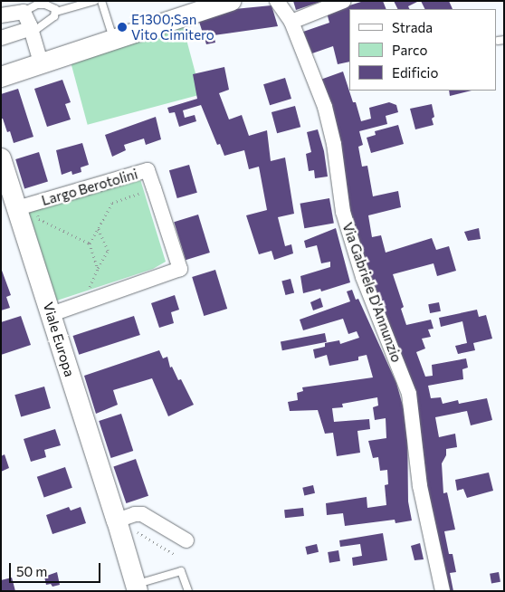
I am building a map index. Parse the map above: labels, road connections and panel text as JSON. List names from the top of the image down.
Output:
{
  "streets": {
    "main road": ["Viale Europa"],
    "street": ["Largo Berotolini", "Via Gabriele D'Annunzio"]
  },
  "crossings": [
    ["Largo Berotolini", "Viale Europa"]
  ],
  "places": ["E1300;San Vito Cimitero"],
  "legend": ["Strada", "Parco", "Edificio"],
  "scale_bar": "50 m"
}
